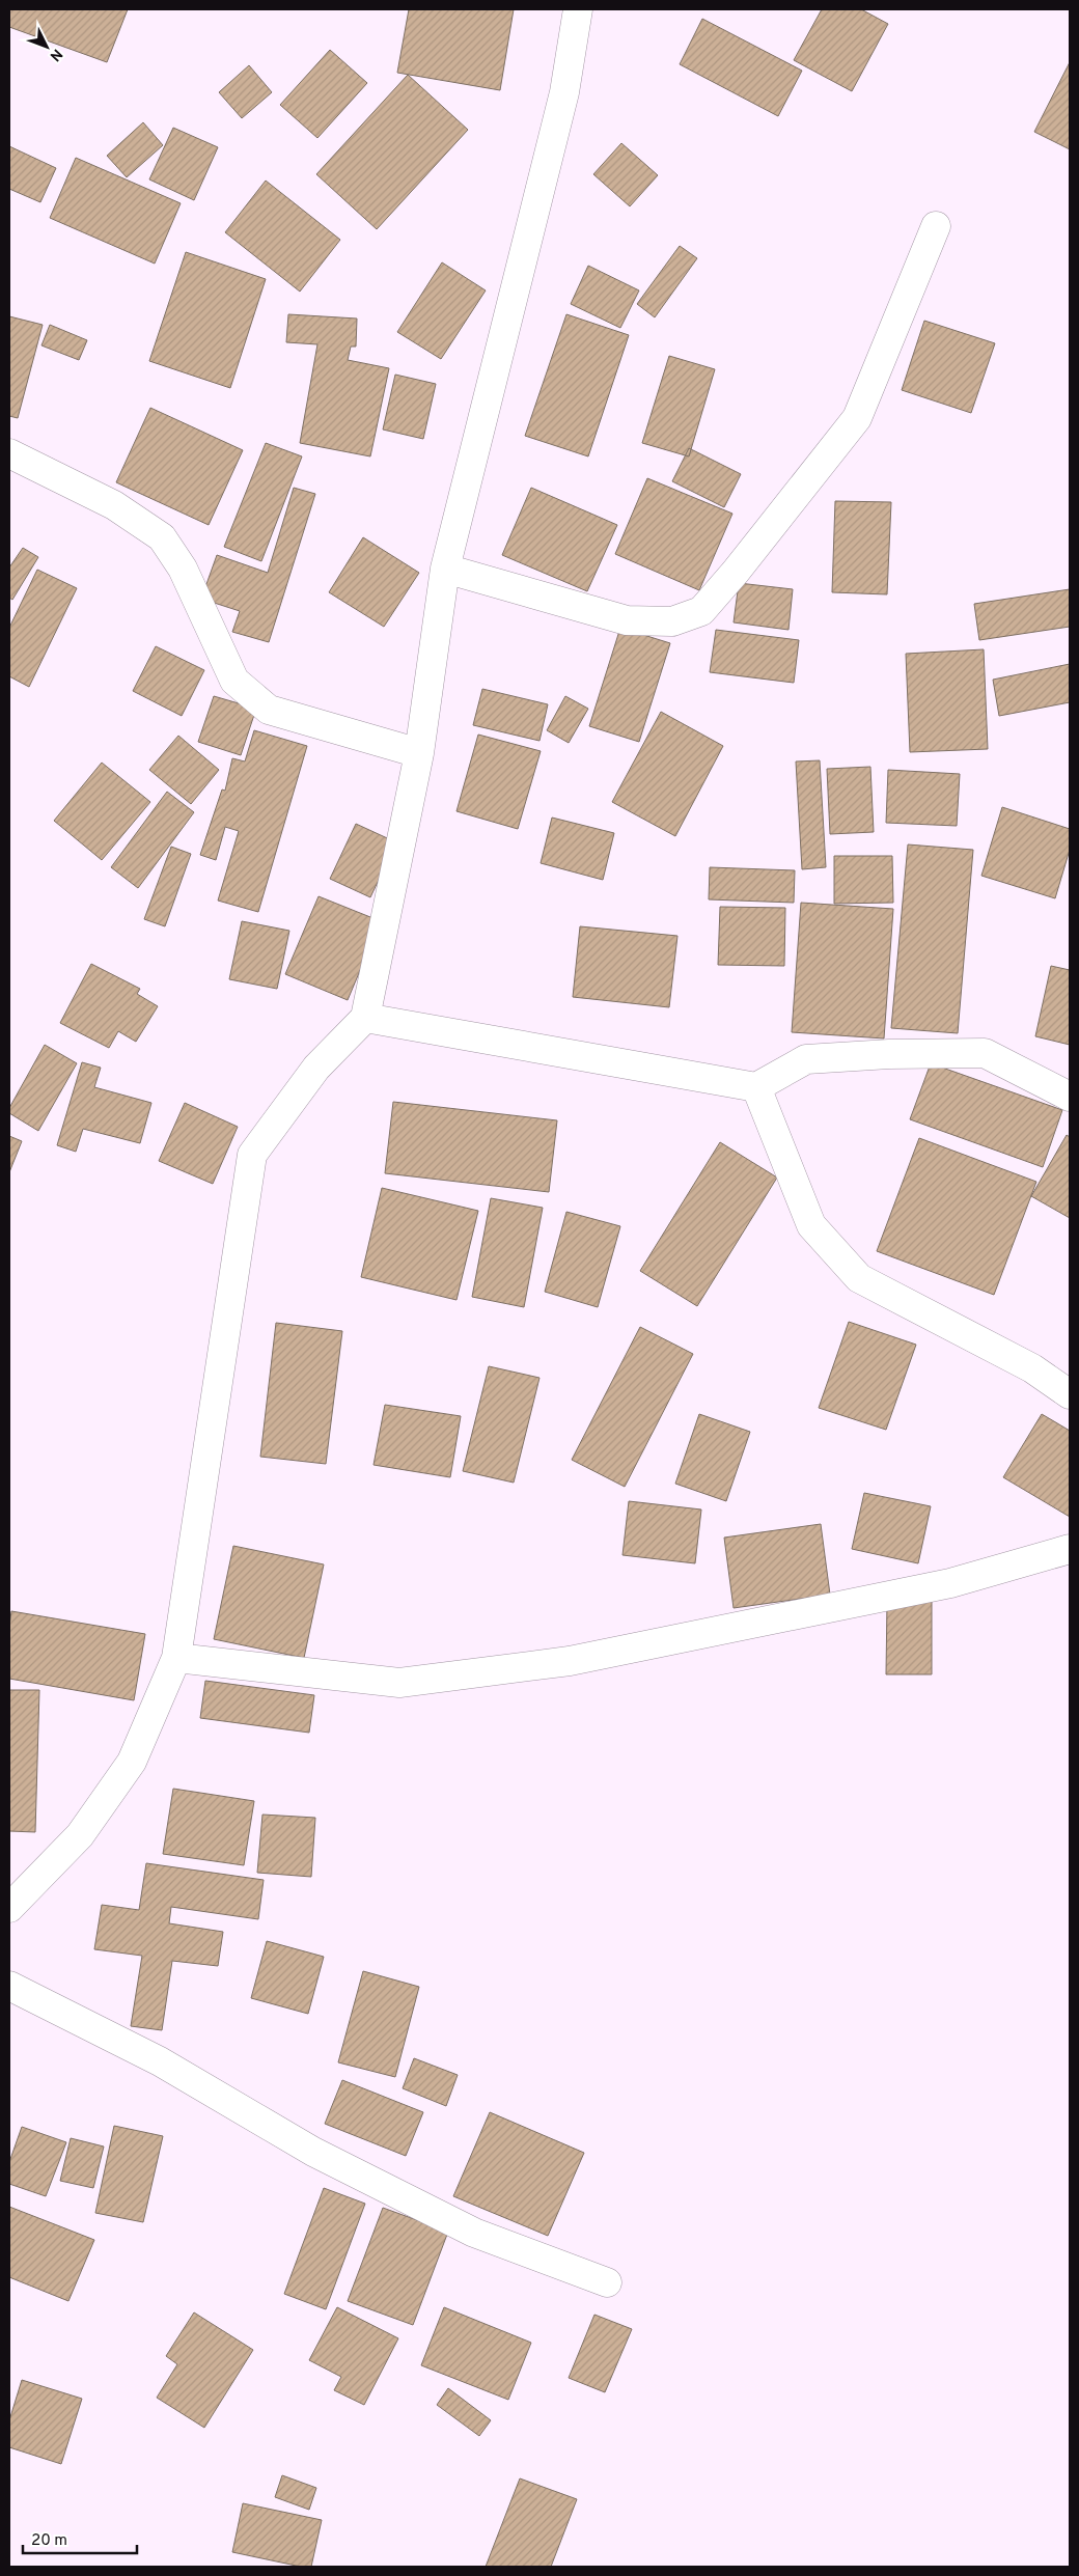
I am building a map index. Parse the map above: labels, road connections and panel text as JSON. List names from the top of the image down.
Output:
{
  "scale_bar": "20 m",
  "north": "bottom right"
}
